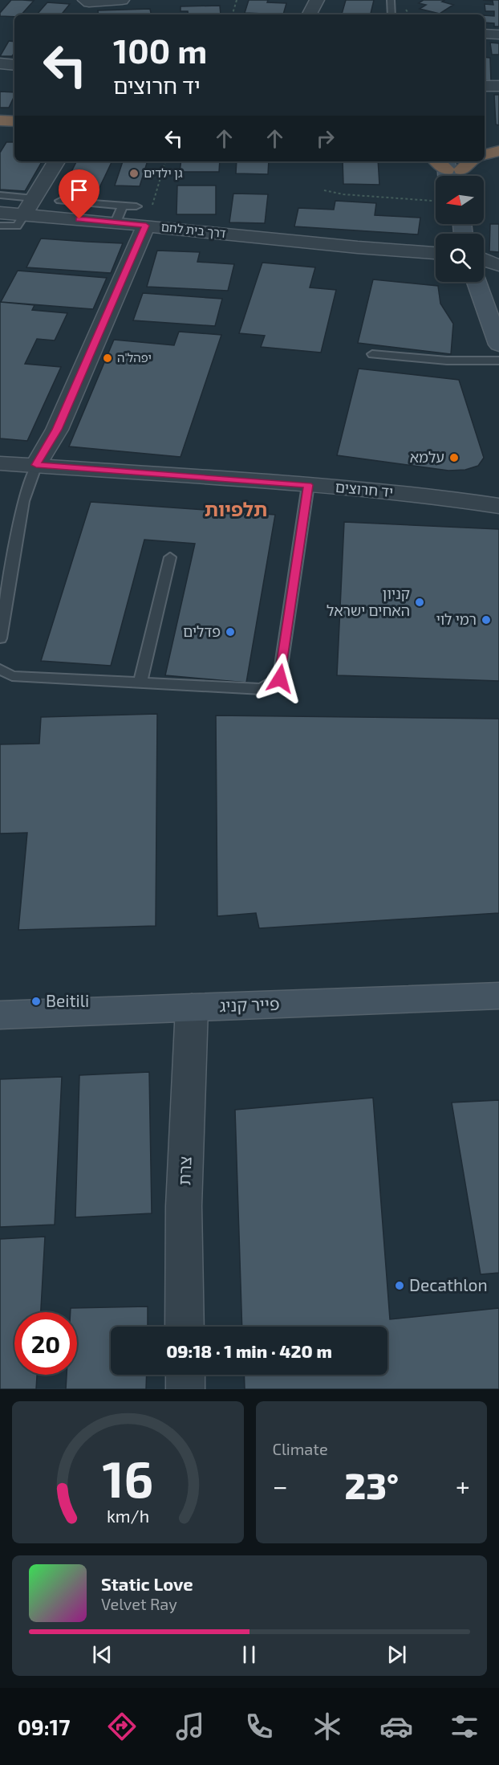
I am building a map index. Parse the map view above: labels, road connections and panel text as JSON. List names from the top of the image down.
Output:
{
  "streets": {
    "street": [
      "דרך בית לחם",
      "יד חרוצים",
      "פייר קניג",
      "צרת"
    ]
  },
  "crossings": [
    ["פייר קניג", "צרת"]
  ],
  "districts": ["תלפיות"],
  "places": [
    "גן ילדים",
    "יפהל'ה",
    "עלמא",
    "קניון האחים ישראל",
    "רמי לוי",
    "פדלים",
    "Beitili",
    "Decathlon"
  ],
  "north": "left",
  "page": {
    "turn": ["100 m", "יד חרוצים"],
    "limit": "20",
    "trip": "09:18 · 1 min · 420 m",
    "tile": "Climate",
    "heat": ["−", "23°", "+"],
    "song": ["Static Love", "Velvet Ray"],
    "tabs": "09:17",
    "gauge": ["16", "km/h"]
  }
}
